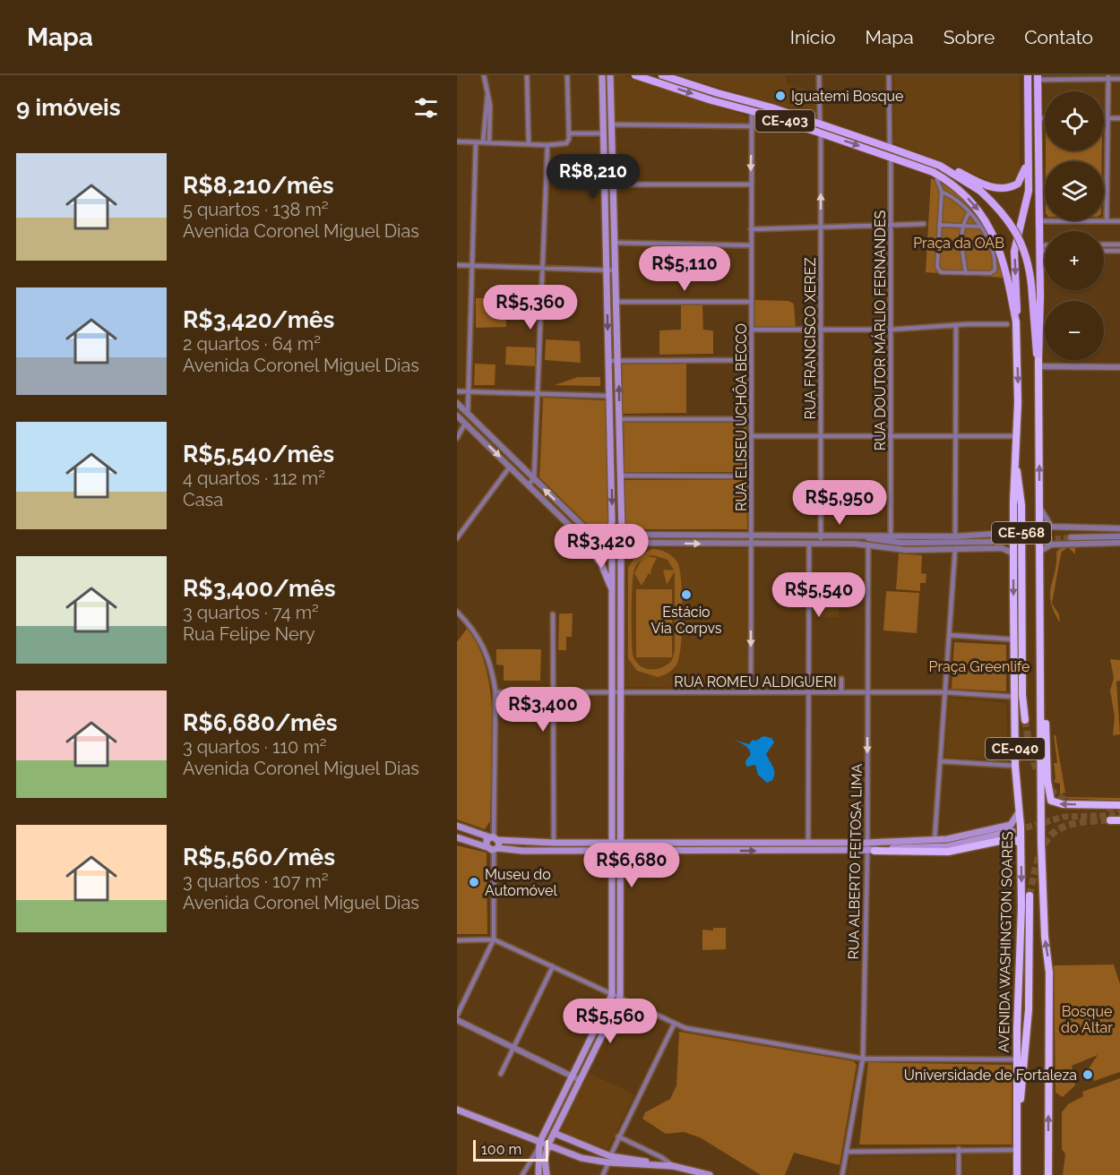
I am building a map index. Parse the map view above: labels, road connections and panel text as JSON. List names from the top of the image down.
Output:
{
  "streets": {
    "highway": ["CE-568", "CE-040", "AVENIDA WASHINGTON SOARES"],
    "main road": ["CE-403"],
    "street": [
      "RUA DOUTOR MÁRLIO FERNANDES",
      "RUA FRANCISCO XEREZ",
      "RUA ELISEU UCHÔA BECCO",
      "RUA ROMEU ALDIGUERI",
      "RUA ALBERTO FEITOSA LIMA"
    ]
  },
  "crossings": [
    ["CE-403", "CE-040"],
    ["RUA DOUTOR MÁRLIO FERNANDES", "AVENIDA WASHINGTON SOARES"],
    ["RUA FRANCISCO XEREZ", "AVENIDA WASHINGTON SOARES"],
    ["RUA ELISEU UCHÔA BECCO", "RUA ROMEU ALDIGUERI"],
    ["RUA ELISEU UCHÔA BECCO", "AVENIDA WASHINGTON SOARES"],
    ["CE-568", "AVENIDA WASHINGTON SOARES"],
    ["RUA ROMEU ALDIGUERI", "RUA ALBERTO FEITOSA LIMA"],
    ["RUA ROMEU ALDIGUERI", "AVENIDA WASHINGTON SOARES"],
    ["CE-040", "AVENIDA WASHINGTON SOARES"]
  ],
  "one_way": ["RUA ELISEU UCHÔA BECCO"],
  "parks": ["Praça da OAB", "Praça Greenlife", "Bosque do Altar"],
  "places": [
    "Iguatemi Bosque",
    "Estácio Via Corpvs",
    "Museu do Automóvel",
    "Universidade de Fortaleza"
  ],
  "scale_bar": "100 m",
  "page": {
    "header": "Mapa",
    "nav": [
      "Início",
      "Mapa",
      "Sobre",
      "Contato"
    ],
    "heading": "9 imóveis",
    "map_buttons": ["+", "−"],
    "list": [
      {
        "name": "R$8,210/mês",
        "note": "5 quartos · 138 m² · Avenida Coronel Miguel Dias"
      },
      {
        "name": "R$3,420/mês",
        "note": "2 quartos · 64 m² · Avenida Coronel Miguel Dias"
      },
      {
        "name": "R$5,540/mês",
        "note": "4 quartos · 112 m² · Casa"
      },
      {
        "name": "R$3,400/mês",
        "note": "3 quartos · 74 m² · Rua Felipe Nery"
      },
      {
        "name": "R$6,680/mês",
        "note": "3 quartos · 110 m² · Avenida Coronel Miguel Dias"
      },
      {
        "name": "R$5,560/mês",
        "note": "3 quartos · 107 m² · Avenida Coronel Miguel Dias"
      }
    ],
    "price": [
      "R$8,210",
      "R$5,110",
      "R$5,360",
      "R$5,950",
      "R$3,420",
      "R$5,540",
      "R$3,400",
      "R$6,680",
      "R$5,560"
    ],
    "scale": "100 m"
  }
}
